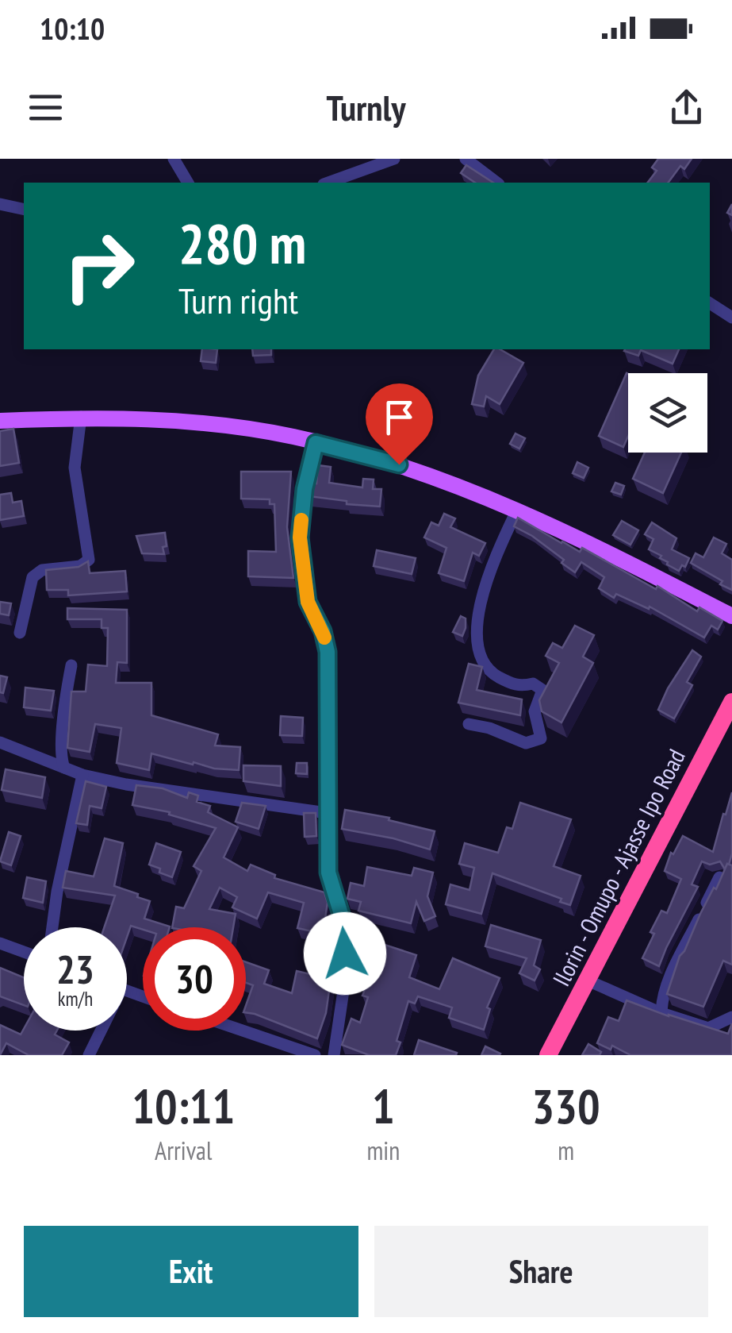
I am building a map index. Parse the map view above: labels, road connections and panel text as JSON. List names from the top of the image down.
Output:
{
  "streets": {
    "highway": ["Ilorin - Omupo - Ajasse Ipo Road"]
  },
  "page": {
    "status": "10:10",
    "header": "Turnly",
    "turn": ["280 m", "Turn right"],
    "speed": "23 km/h",
    "limit": "30",
    "eta": [
      "10:11",
      "Arrival",
      "1",
      "min",
      "330",
      "m"
    ],
    "buttons": ["Exit", "Share"]
  }
}
